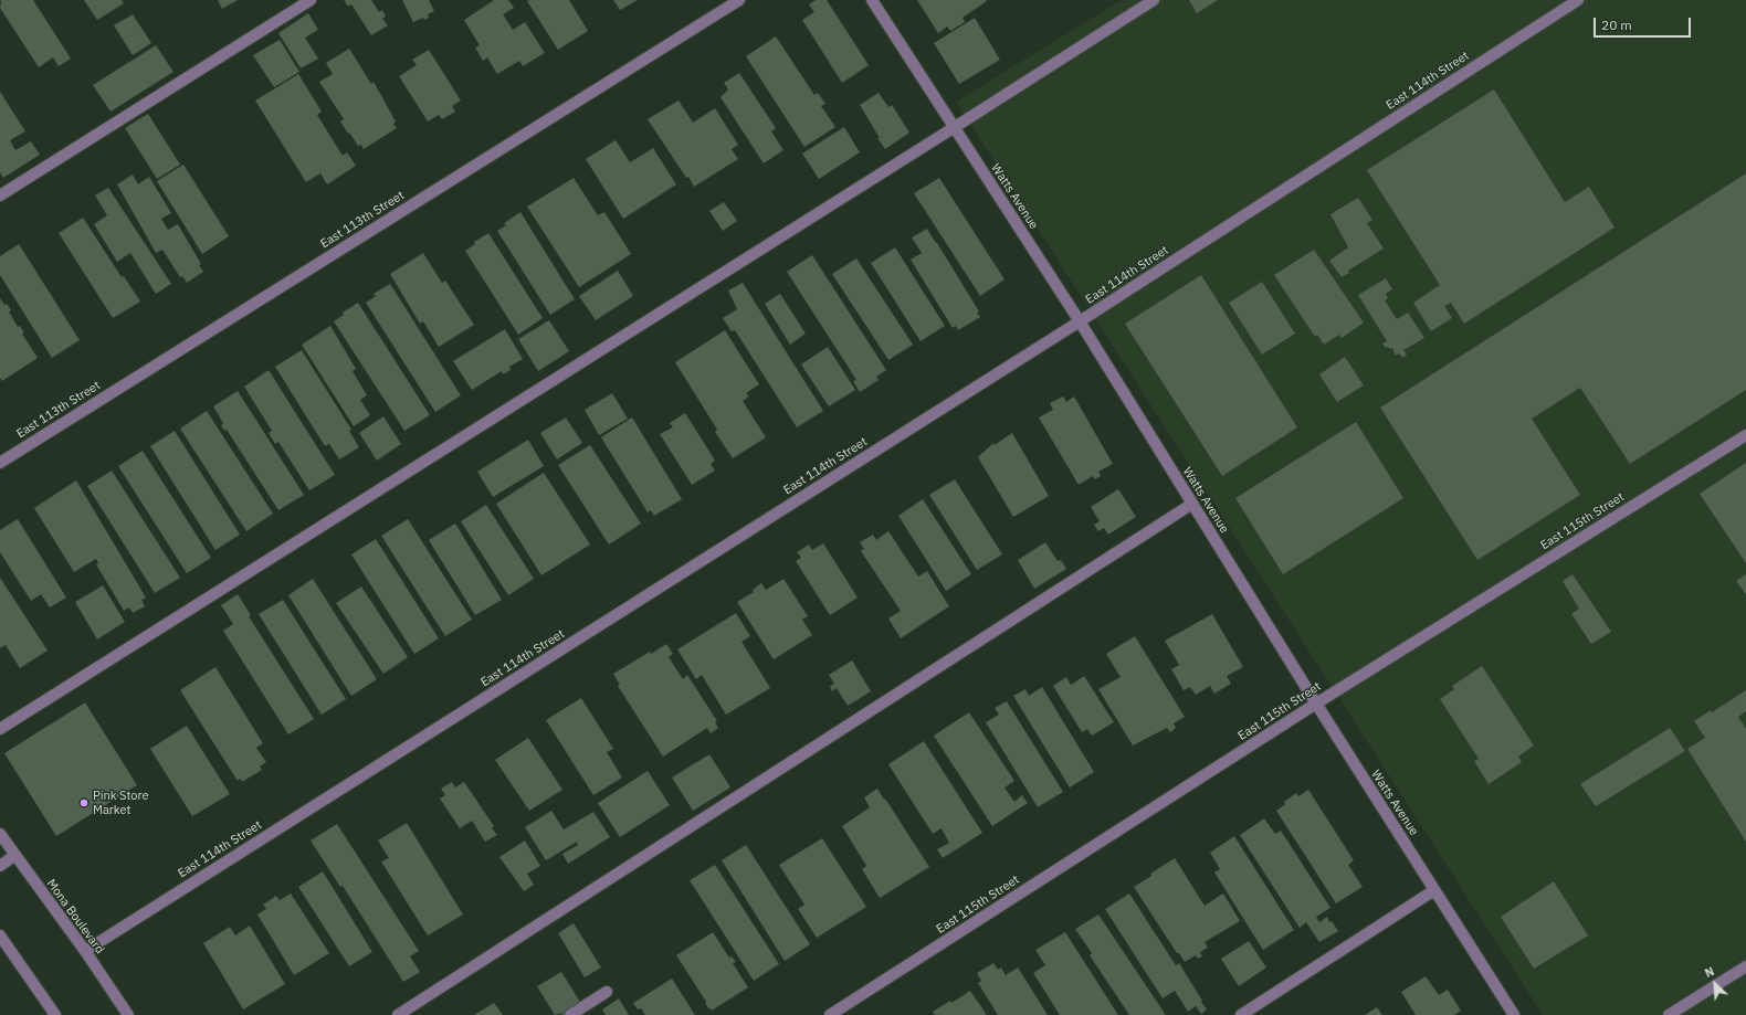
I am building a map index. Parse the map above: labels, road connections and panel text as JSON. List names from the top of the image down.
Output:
{
  "streets": {
    "street": [
      "East 114th Street",
      "Watts Avenue",
      "East 113th Street",
      "East 115th Street",
      "Mona Boulevard"
    ]
  },
  "crossings": [
    ["East 114th Street", "Watts Avenue"],
    ["East 114th Street", "Mona Boulevard"],
    ["Watts Avenue", "East 115th Street"]
  ],
  "places": ["Pink Store Market"],
  "scale_bar": "20 m",
  "north": "top left"
}
